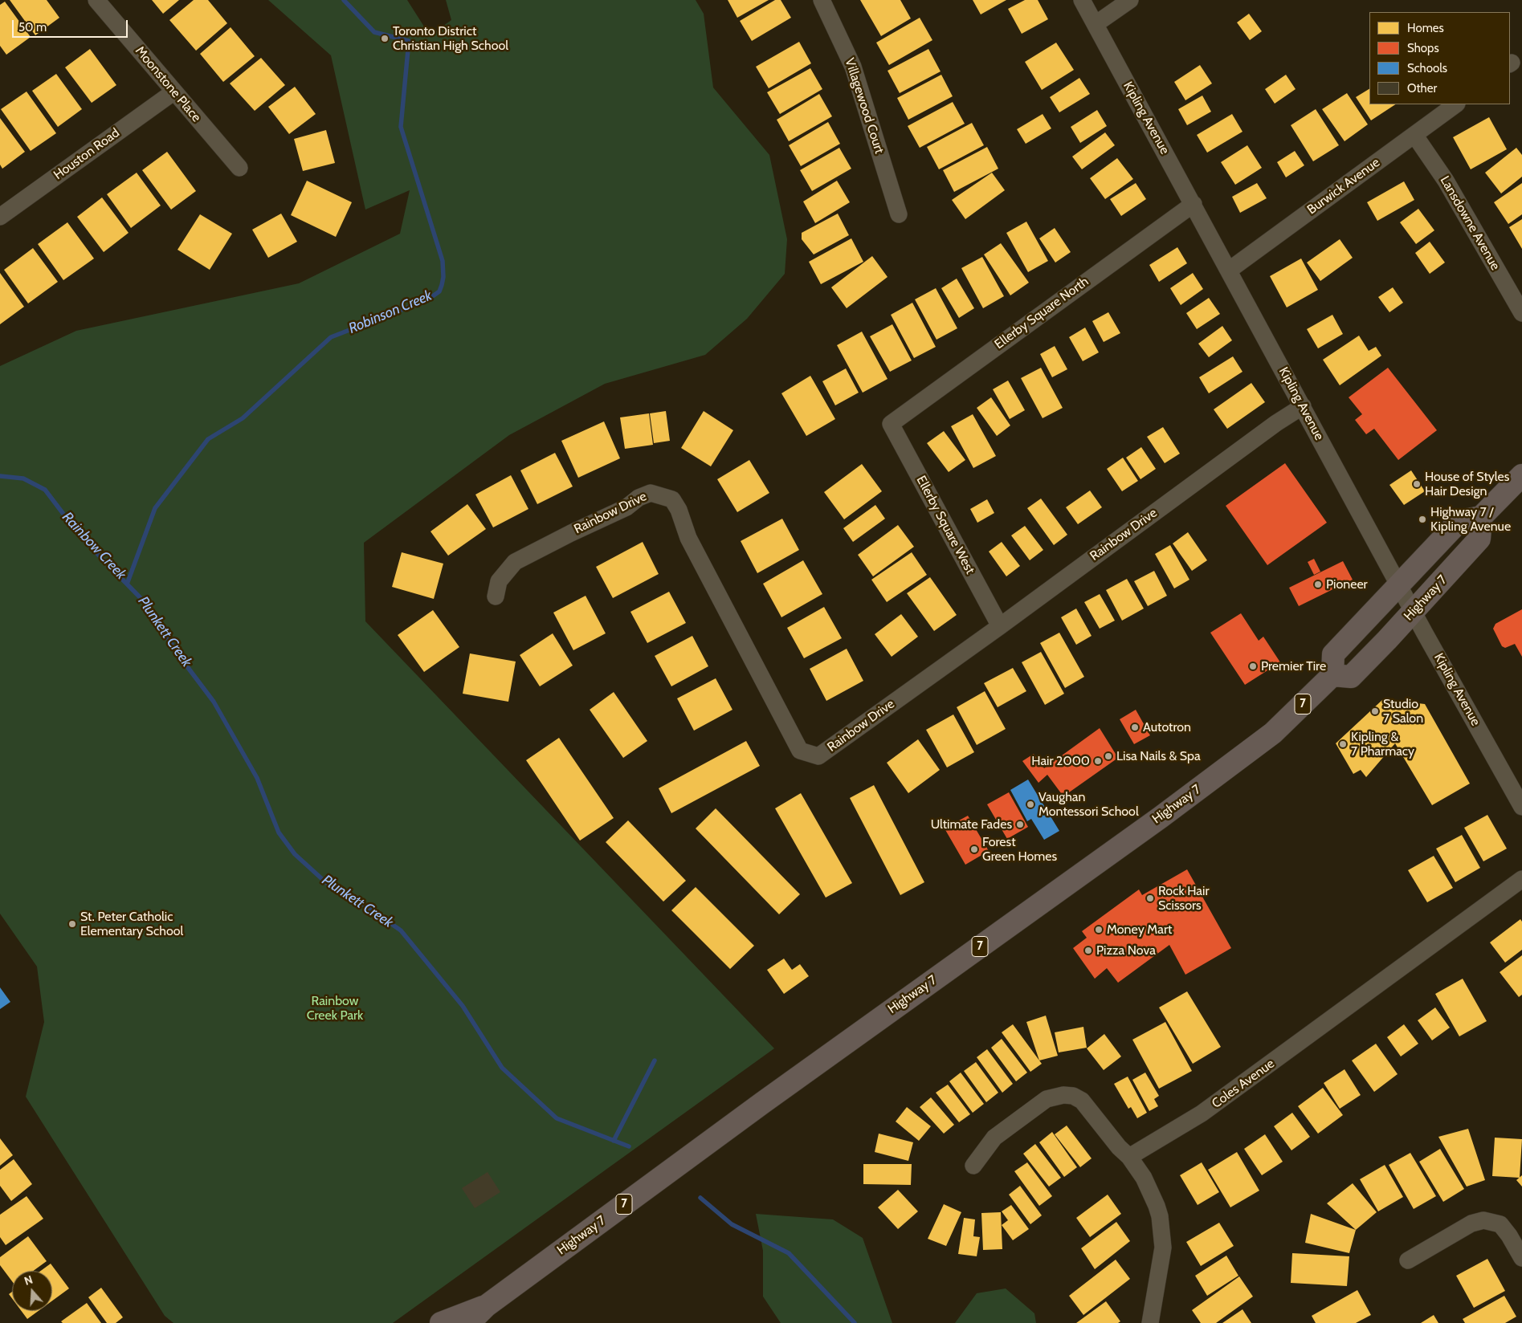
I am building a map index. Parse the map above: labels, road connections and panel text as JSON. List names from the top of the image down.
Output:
{
  "streets": {
    "main road": ["Highway 7", "7"],
    "street": [
      "Moonstone Place",
      "Villagewood Court",
      "Kipling Avenue",
      "Houston Road",
      "Burwick Avenue",
      "Lansdowne Avenue",
      "Ellerby Square North",
      "Rainbow Drive",
      "Ellerby Square West",
      "Coles Avenue"
    ]
  },
  "crossings": [
    ["Moonstone Place", "Houston Road"],
    ["Kipling Avenue", "Burwick Avenue"],
    ["Kipling Avenue", "Ellerby Square North"],
    ["Kipling Avenue", "Rainbow Drive"],
    ["Kipling Avenue", "Highway 7"],
    ["Burwick Avenue", "Lansdowne Avenue"],
    ["Ellerby Square North", "Ellerby Square West"],
    ["Rainbow Drive", "Ellerby Square West"]
  ],
  "water": ["Robinson Creek", "Rainbow Creek", "Plunkett Creek"],
  "parks": ["Rainbow Creek Park"],
  "places": [
    "Toronto District Christian High School",
    "House of Styles Hair Design",
    "Highway 7 / Kipling Avenue",
    "Pioneer",
    "Premier Tire",
    "Studio 7 Salon",
    "Autotron",
    "Kipling & 7 Pharmacy",
    "Lisa Nails & Spa",
    "Hair 2000",
    "Vaughan Montessori School",
    "Ultimate Fades",
    "Forest Green Homes",
    "Rock Hair Scissors",
    "St. Peter Catholic Elementary School",
    "Money Mart",
    "Pizza Nova"
  ],
  "legend": [
    "Homes",
    "Shops",
    "Schools",
    "Other"
  ],
  "scale_bar": "50 m",
  "north": "top"
}
